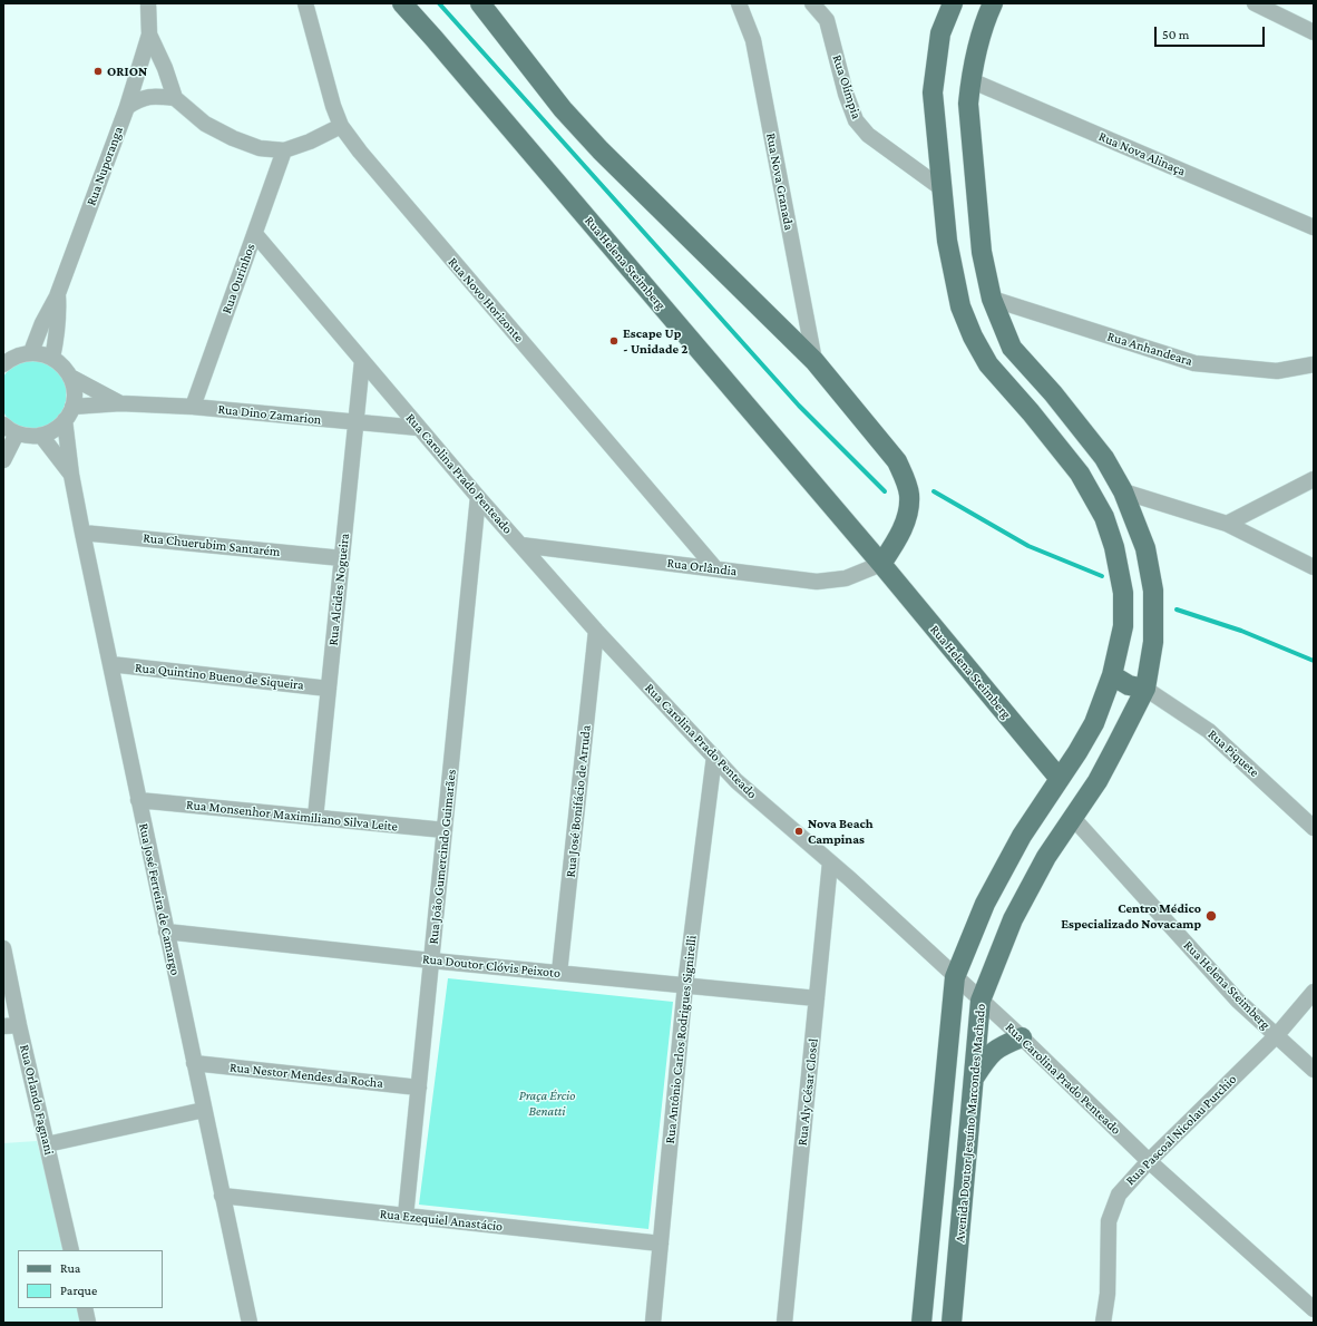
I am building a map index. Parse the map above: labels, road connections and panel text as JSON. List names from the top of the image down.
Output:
{
  "streets": {
    "main road": ["Rua Helena Steimberg", "Avenida Doutor Jesuíno Marcondes Machado"],
    "street": [
      "Rua Olímpia",
      "Rua Nova Alinaça",
      "Rua Nuporanga",
      "Rua Nova Granada",
      "Rua Ourinhos",
      "Rua Novo Horizonte",
      "Rua Anhandeara",
      "Rua Dino Zamarion",
      "Rua Carolina Prado Penteado",
      "Rua Chuerubim Santarém",
      "Rua Orlândia",
      "Rua Alcides Nogueira",
      "Rua Quintino Bueno de Siqueira",
      "Rua Piquete",
      "Rua José Bonifácio de Arruda",
      "Rua Monsenhor Maximiliano Silva Leite",
      "Rua João Gumercindo Guimarães",
      "Rua José Ferreira de Camargo",
      "Rua Doutor Clóvis Peixoto",
      "Rua Antônio Carlos Rodrigues Signirelli",
      "Rua Nestor Mendes da Rocha",
      "Rua Aly César Closel",
      "Rua Orlando Fagnani",
      "Rua Pascoal Nicolau Purchio",
      "Rua Ezequiel Anastácio"
    ]
  },
  "crossings": [
    ["Rua Olímpia", "Avenida Doutor Jesuíno Marcondes Machado"],
    ["Rua Nova Alinaça", "Avenida Doutor Jesuíno Marcondes Machado"],
    ["Rua Helena Steimberg", "Rua Orlândia"],
    ["Rua Helena Steimberg", "Avenida Doutor Jesuíno Marcondes Machado"],
    ["Rua Helena Steimberg", "Rua Pascoal Nicolau Purchio"],
    ["Rua Ourinhos", "Rua Dino Zamarion"],
    ["Rua Ourinhos", "Rua Carolina Prado Penteado"],
    ["Rua Novo Horizonte", "Rua Orlândia"],
    ["Rua Anhandeara", "Avenida Doutor Jesuíno Marcondes Machado"],
    ["Rua Dino Zamarion", "Rua Carolina Prado Penteado"],
    ["Rua Dino Zamarion", "Rua Alcides Nogueira"],
    ["Rua Carolina Prado Penteado", "Rua Orlândia"],
    ["Rua Carolina Prado Penteado", "Rua Alcides Nogueira"],
    ["Rua Carolina Prado Penteado", "Rua José Bonifácio de Arruda"],
    ["Rua Carolina Prado Penteado", "Rua João Gumercindo Guimarães"],
    ["Rua Carolina Prado Penteado", "Rua Antônio Carlos Rodrigues Signirelli"],
    ["Rua Carolina Prado Penteado", "Rua Aly César Closel"],
    ["Rua Carolina Prado Penteado", "Avenida Doutor Jesuíno Marcondes Machado"],
    ["Rua Carolina Prado Penteado", "Rua Pascoal Nicolau Purchio"],
    ["Rua Chuerubim Santarém", "Rua Alcides Nogueira"],
    ["Rua Chuerubim Santarém", "Rua José Ferreira de Camargo"],
    ["Rua Alcides Nogueira", "Rua Quintino Bueno de Siqueira"],
    ["Rua Alcides Nogueira", "Rua Monsenhor Maximiliano Silva Leite"],
    ["Rua Quintino Bueno de Siqueira", "Rua José Ferreira de Camargo"],
    ["Rua Piquete", "Avenida Doutor Jesuíno Marcondes Machado"],
    ["Rua José Bonifácio de Arruda", "Rua Doutor Clóvis Peixoto"],
    ["Rua Monsenhor Maximiliano Silva Leite", "Rua João Gumercindo Guimarães"],
    ["Rua Monsenhor Maximiliano Silva Leite", "Rua José Ferreira de Camargo"],
    ["Rua João Gumercindo Guimarães", "Rua Doutor Clóvis Peixoto"],
    ["Rua João Gumercindo Guimarães", "Rua Nestor Mendes da Rocha"],
    ["Rua João Gumercindo Guimarães", "Rua Ezequiel Anastácio"],
    ["Rua José Ferreira de Camargo", "Rua Doutor Clóvis Peixoto"],
    ["Rua José Ferreira de Camargo", "Rua Nestor Mendes da Rocha"],
    ["Rua José Ferreira de Camargo", "Rua Ezequiel Anastácio"],
    ["Rua Doutor Clóvis Peixoto", "Rua Antônio Carlos Rodrigues Signirelli"],
    ["Rua Doutor Clóvis Peixoto", "Rua Aly César Closel"],
    ["Rua Antônio Carlos Rodrigues Signirelli", "Rua Ezequiel Anastácio"]
  ],
  "parks": ["Praça Ércio Benatti"],
  "places": [
    "ORION",
    "Escape Up - Unidade 2",
    "Nova Beach Campinas",
    "Centro Médico Especializado Novacamp"
  ],
  "legend": ["Rua", "Parque"],
  "scale_bar": "50 m"
}
